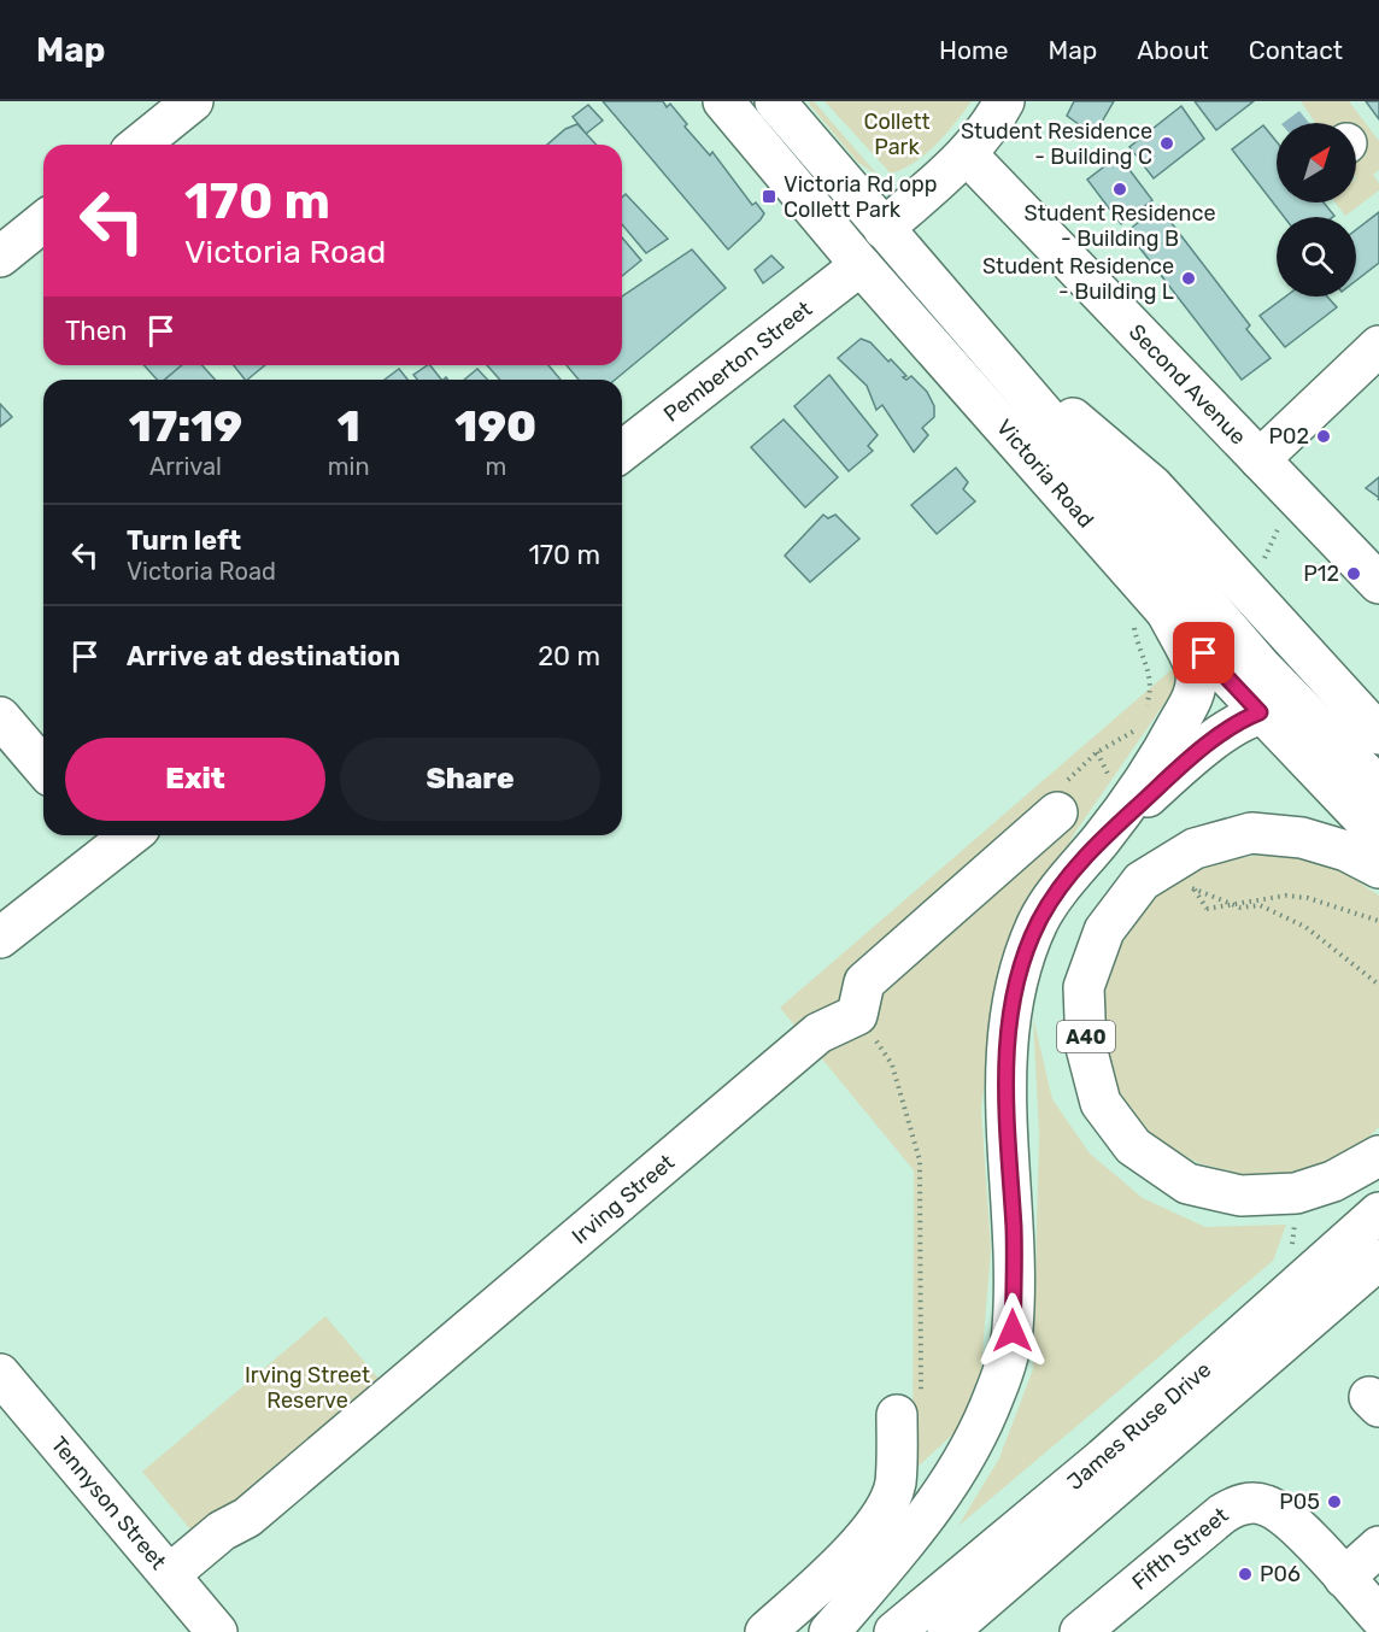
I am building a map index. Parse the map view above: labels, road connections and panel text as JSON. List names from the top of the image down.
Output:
{
  "streets": {
    "main road": [
      "Pemberton Street",
      "Second Avenue",
      "Victoria Road",
      "A40",
      "Irving Street",
      "James Ruse Drive",
      "Tennyson Street",
      "Fifth Street"
    ]
  },
  "crossings": [
    ["Pemberton Street", "Victoria Road"],
    ["Irving Street", "Tennyson Street"]
  ],
  "parks": ["Collett Park", "Irving Street Reserve"],
  "places": {
    "other": [
      "Student Residence - Building C",
      "Student Residence - Building B",
      "Student Residence - Building L",
      "P02",
      "P12",
      "P05",
      "P06"
    ],
    "transit": ["Victoria Rd opp Collett Park"]
  },
  "north": "top right",
  "page": {
    "header": "Map",
    "nav": [
      "Home",
      "Map",
      "About",
      "Contact"
    ],
    "turn": ["170 m", "Victoria Road"],
    "then": "Then",
    "eta": [
      "17:19",
      "Arrival",
      "1",
      "min",
      "190",
      "m"
    ],
    "list": [
      {
        "name": "Turn left",
        "note": "Victoria Road",
        "value": "170 m"
      },
      {
        "name": "Arrive at destination",
        "value": "20 m"
      }
    ],
    "buttons": ["Exit", "Share"]
  }
}
